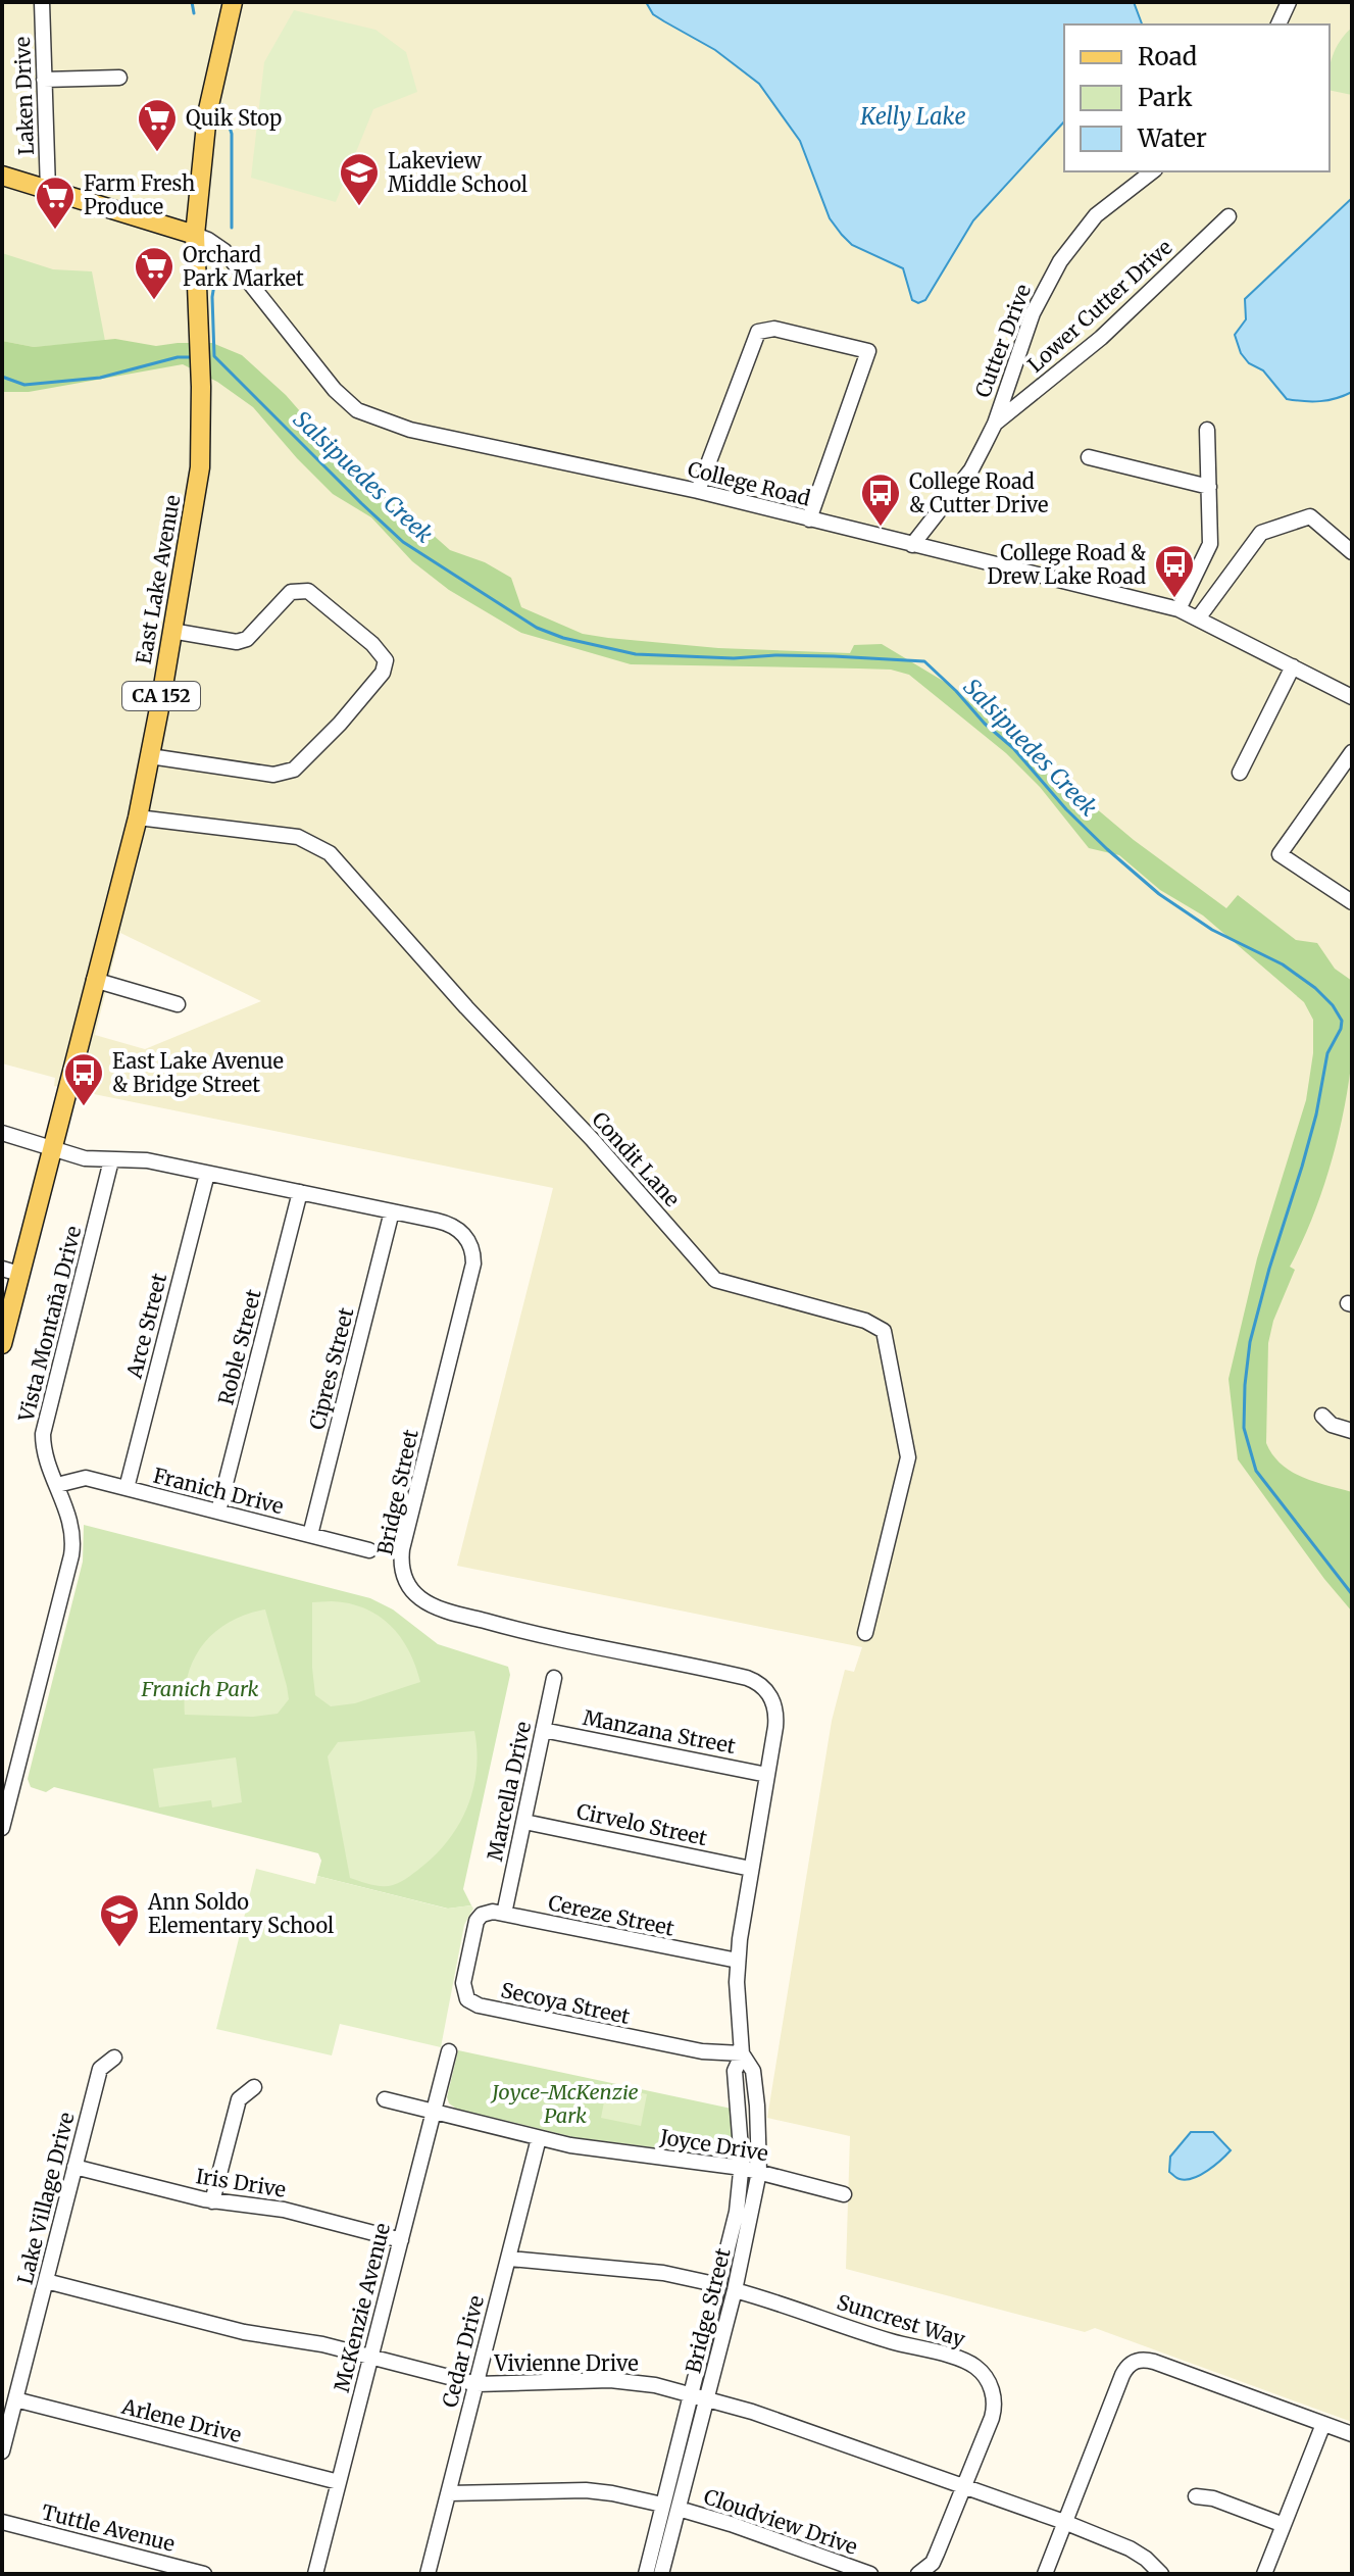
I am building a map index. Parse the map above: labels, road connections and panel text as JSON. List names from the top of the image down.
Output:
{
  "streets": {
    "main road": ["East Lake Avenue", "CA 152"],
    "street": [
      "Laken Drive",
      "Lower Cutter Drive",
      "Cutter Drive",
      "College Road",
      "Condit Lane",
      "Vista Montaña Drive",
      "Arce Street",
      "Roble Street",
      "Cipres Street",
      "Franich Drive",
      "Bridge Street",
      "Manzana Street",
      "Marcella Drive",
      "Cirvelo Street",
      "Cereze Street",
      "Secoya Street",
      "Joyce Drive",
      "Iris Drive",
      "Lake Village Drive",
      "McKenzie Avenue",
      "Suncrest Way",
      "Cedar Drive",
      "Vivienne Drive",
      "Arlene Drive",
      "Cloudview Drive",
      "Tuttle Avenue"
    ]
  },
  "crossings": [
    ["Lower Cutter Drive", "Cutter Drive"],
    ["Cutter Drive", "College Road"],
    ["College Road", "East Lake Avenue"],
    ["East Lake Avenue", "Condit Lane"],
    ["East Lake Avenue", "Bridge Street"],
    ["Vista Montaña Drive", "Franich Drive"],
    ["Vista Montaña Drive", "Bridge Street"],
    ["Arce Street", "Franich Drive"],
    ["Arce Street", "Bridge Street"],
    ["Roble Street", "Franich Drive"],
    ["Roble Street", "Bridge Street"],
    ["Cipres Street", "Franich Drive"],
    ["Cipres Street", "Bridge Street"],
    ["Bridge Street", "Manzana Street"],
    ["Bridge Street", "Cirvelo Street"],
    ["Bridge Street", "Cereze Street"],
    ["Bridge Street", "Secoya Street"],
    ["Bridge Street", "Joyce Drive"],
    ["Bridge Street", "Suncrest Way"],
    ["Bridge Street", "Vivienne Drive"],
    ["Bridge Street", "Cloudview Drive"],
    ["Manzana Street", "Marcella Drive"],
    ["Marcella Drive", "Cirvelo Street"],
    ["Marcella Drive", "Cereze Street"],
    ["Cereze Street", "Secoya Street"],
    ["Joyce Drive", "McKenzie Avenue"],
    ["Joyce Drive", "Cedar Drive"],
    ["Iris Drive", "Lake Village Drive"],
    ["Iris Drive", "McKenzie Avenue"],
    ["Lake Village Drive", "Vivienne Drive"],
    ["Lake Village Drive", "Arlene Drive"],
    ["McKenzie Avenue", "Vivienne Drive"],
    ["McKenzie Avenue", "Arlene Drive"],
    ["Suncrest Way", "Vivienne Drive"],
    ["Cedar Drive", "Vivienne Drive"]
  ],
  "water": ["Kelly Lake", "Salsipuedes Creek"],
  "parks": ["Franich Park", "Joyce-McKenzie Park"],
  "places": {
    "supermarket": ["Quik Stop", "Farm Fresh Produce", "Orchard Park Market"],
    "school or university": ["Lakeview Middle School", "Ann Soldo Elementary School"],
    "bus stop": ["College Road & Cutter Drive", "College Road & Drew Lake Road", "East Lake Avenue & Bridge Street"]
  },
  "legend": ["Road", "Park", "Water"]
}
